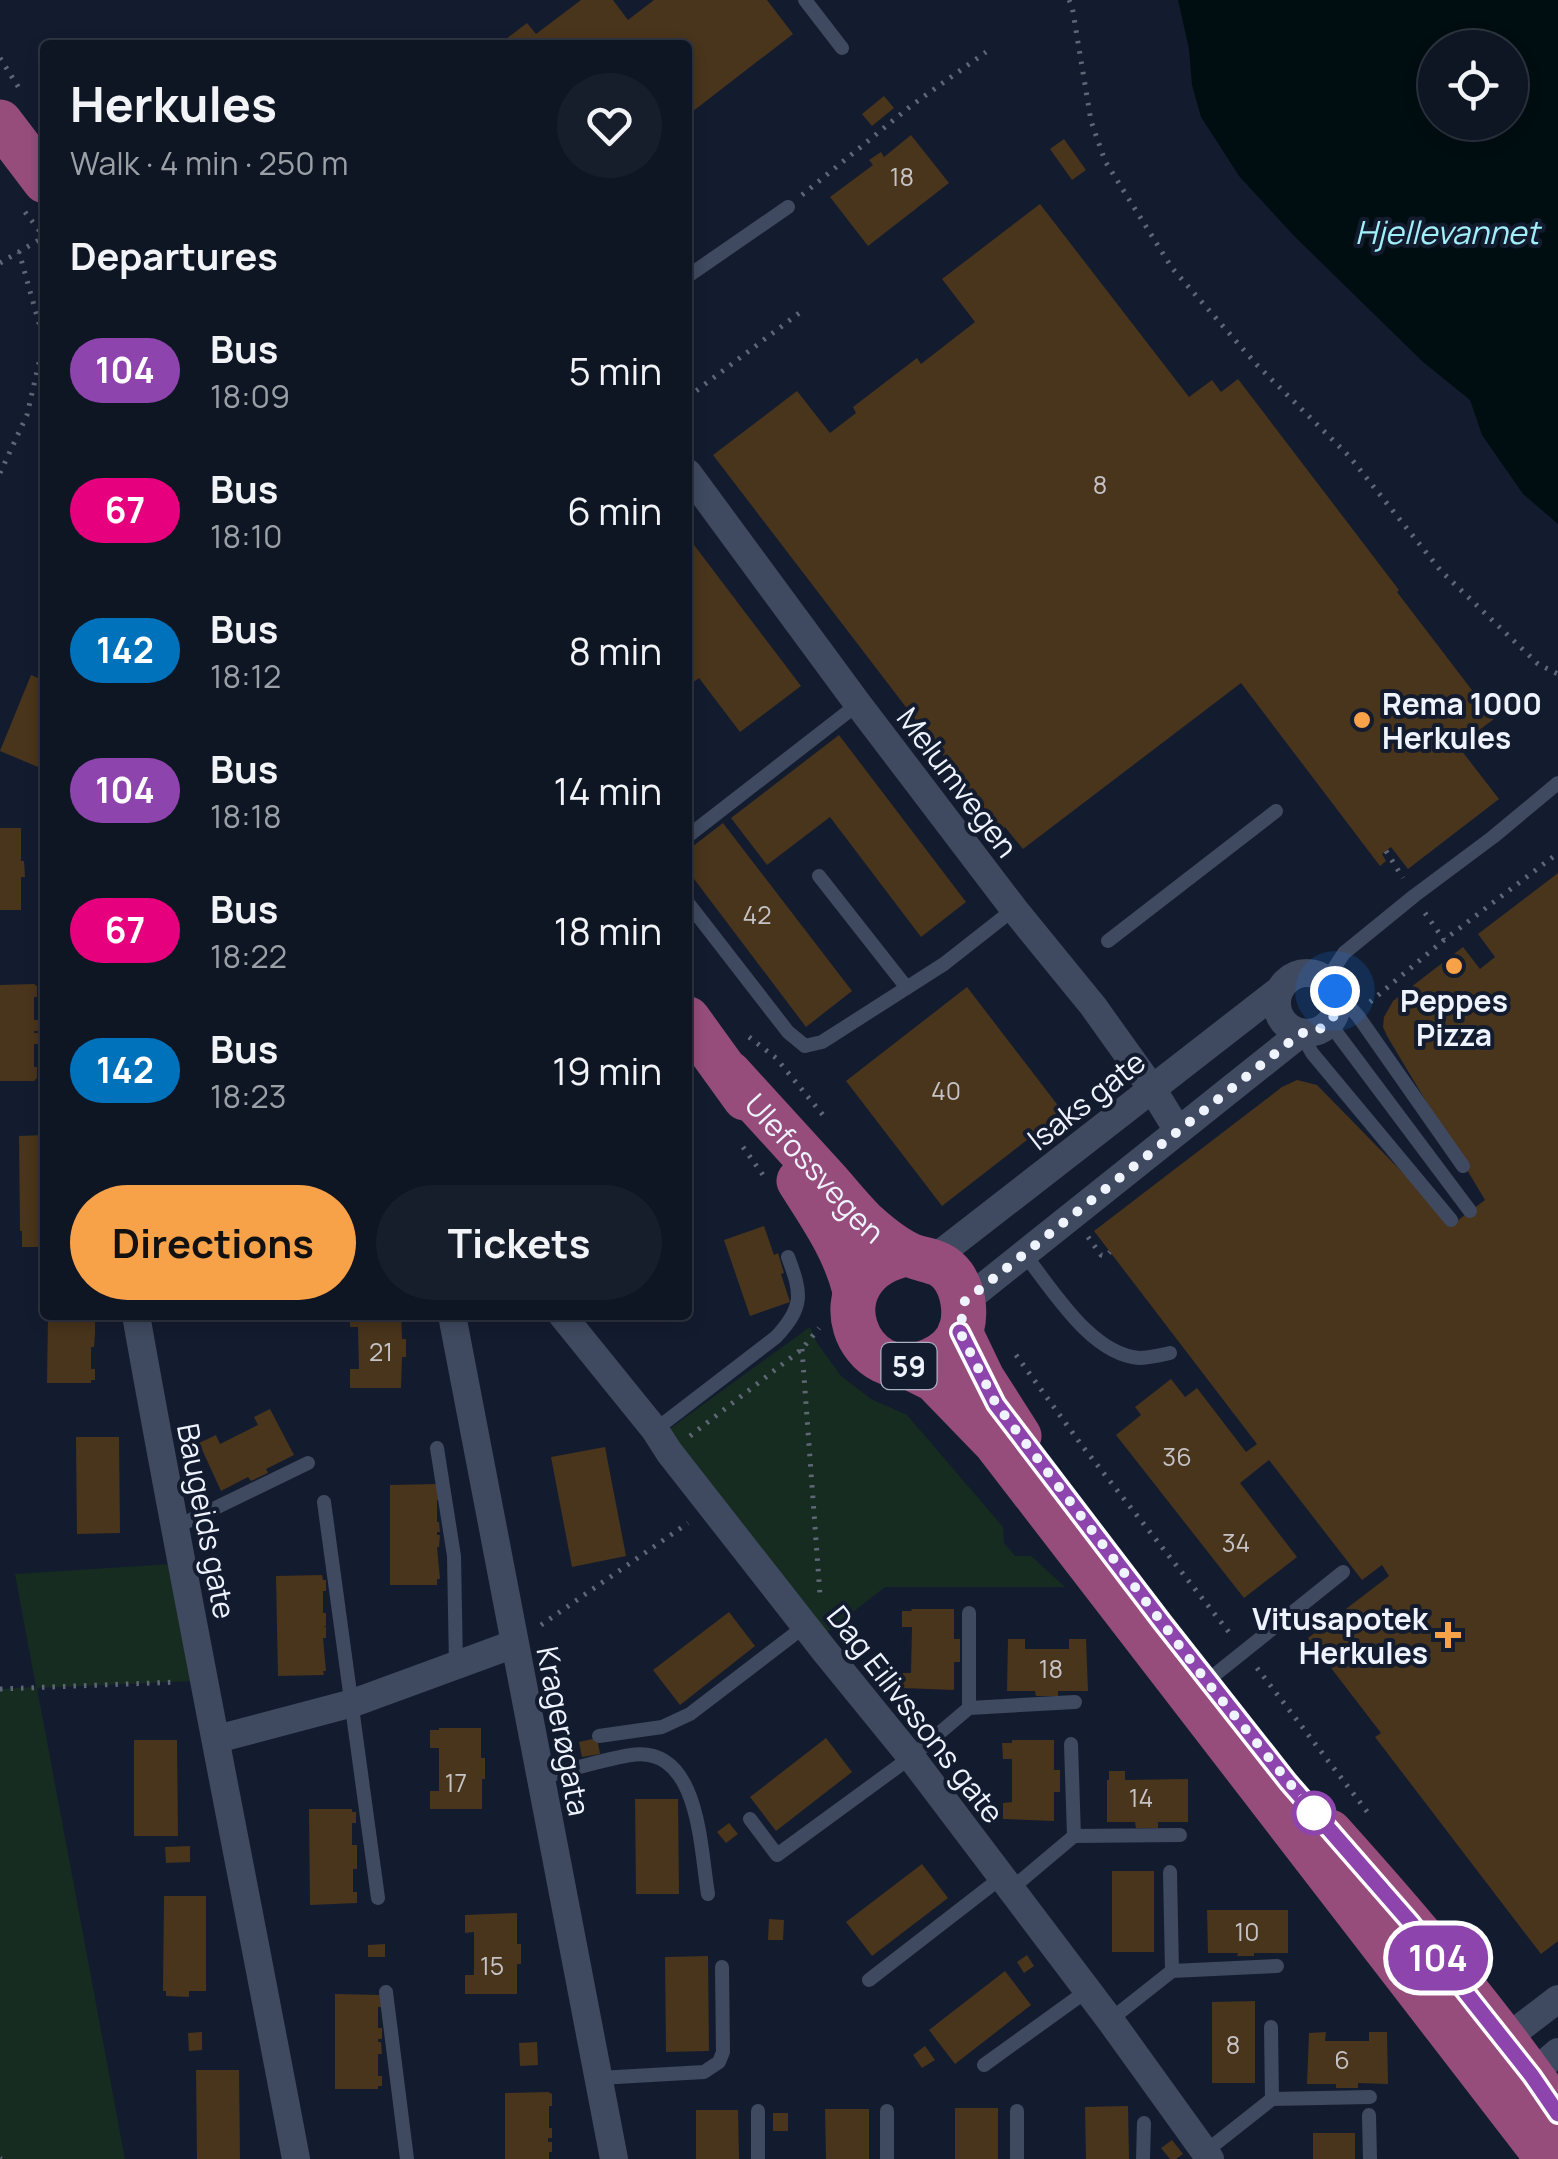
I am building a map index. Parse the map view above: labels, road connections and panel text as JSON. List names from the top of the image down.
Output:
{
  "streets": {
    "main road": ["Ulefossvegen", "59"],
    "street": [
      "Melumvegen",
      "Isaks gate",
      "Baugeids gate",
      "Dag Eilivssons gate",
      "Kragerøgata"
    ]
  },
  "crossings": [
    ["Melumvegen", "Isaks gate"],
    ["Isaks gate", "Ulefossvegen"],
    ["Isaks gate", "59"],
    ["Ulefossvegen", "59"]
  ],
  "water": ["Hjellevannet"],
  "places": {
    "other": ["Rema 1000 Herkules", "Peppes Pizza"],
    "health": ["Vitusapotek Herkules"]
  },
  "lines": ["bus line 104"],
  "house_numbers": [
    "18",
    "8",
    "42",
    "40",
    "21",
    "36",
    "34",
    "18",
    "17",
    "14",
    "10",
    "15",
    "8",
    "6"
  ],
  "page": {
    "on_map": "104",
    "heading": [
      ["Herkules", "Walk · 4 min · 250 m"],
      "Departures"
    ],
    "list": [
      {
        "mark": "104",
        "name": "Bus",
        "note": "18:09",
        "value": "5 min"
      },
      {
        "mark": "67",
        "name": "Bus",
        "note": "18:10",
        "value": "6 min"
      },
      {
        "mark": "142",
        "name": "Bus",
        "note": "18:12",
        "value": "8 min"
      },
      {
        "mark": "104",
        "name": "Bus",
        "note": "18:18",
        "value": "14 min"
      },
      {
        "mark": "67",
        "name": "Bus",
        "note": "18:22",
        "value": "18 min"
      },
      {
        "mark": "142",
        "name": "Bus",
        "note": "18:23",
        "value": "19 min"
      }
    ],
    "buttons": ["Directions", "Tickets"]
  }
}
